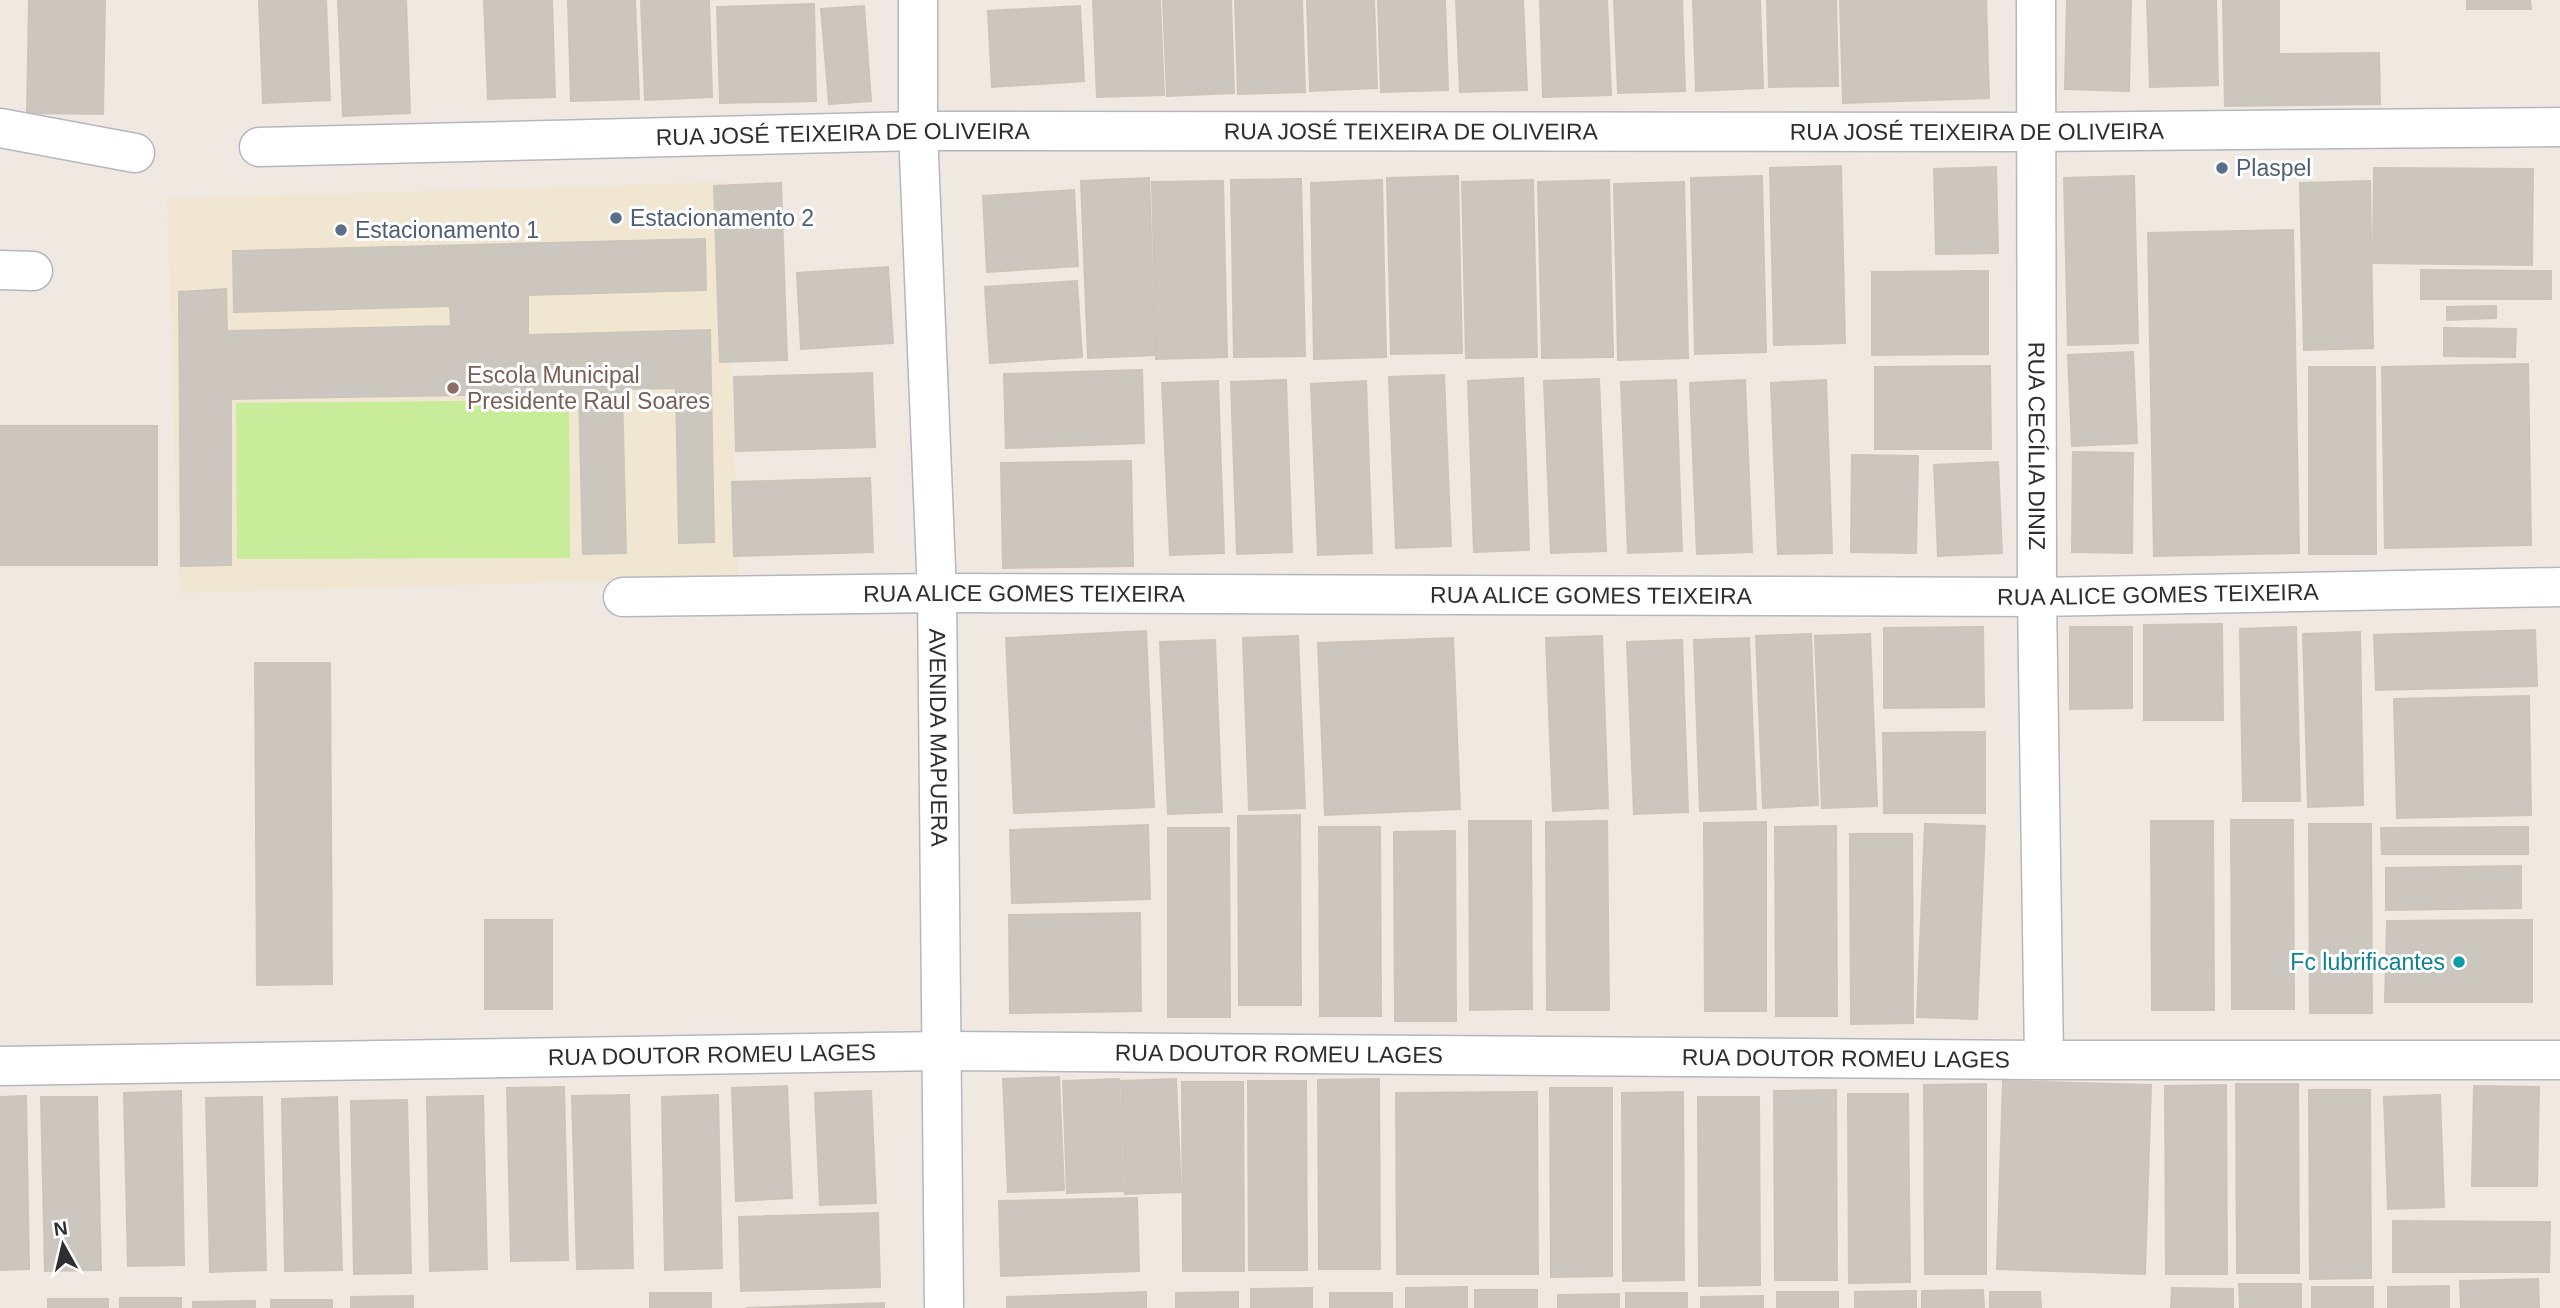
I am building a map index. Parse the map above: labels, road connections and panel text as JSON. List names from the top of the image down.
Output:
{
  "streets": {
    "street": [
      "RUA JOSÉ TEIXEIRA DE OLIVEIRA",
      "RUA CECÍLIA DINIZ",
      "RUA ALICE GOMES TEIXEIRA",
      "AVENIDA MAPUERA",
      "RUA DOUTOR ROMEU LAGES"
    ]
  },
  "crossings": [
    ["RUA JOSÉ TEIXEIRA DE OLIVEIRA", "RUA CECÍLIA DINIZ"],
    ["RUA JOSÉ TEIXEIRA DE OLIVEIRA", "AVENIDA MAPUERA"],
    ["RUA CECÍLIA DINIZ", "RUA ALICE GOMES TEIXEIRA"],
    ["RUA CECÍLIA DINIZ", "RUA DOUTOR ROMEU LAGES"],
    ["RUA ALICE GOMES TEIXEIRA", "AVENIDA MAPUERA"],
    ["AVENIDA MAPUERA", "RUA DOUTOR ROMEU LAGES"]
  ],
  "places": [
    "Plaspel",
    "Estacionamento 2",
    "Estacionamento 1",
    "Escola Municipal Presidente Raul Soares",
    "Fc lubrificantes"
  ],
  "north": "top"
}
